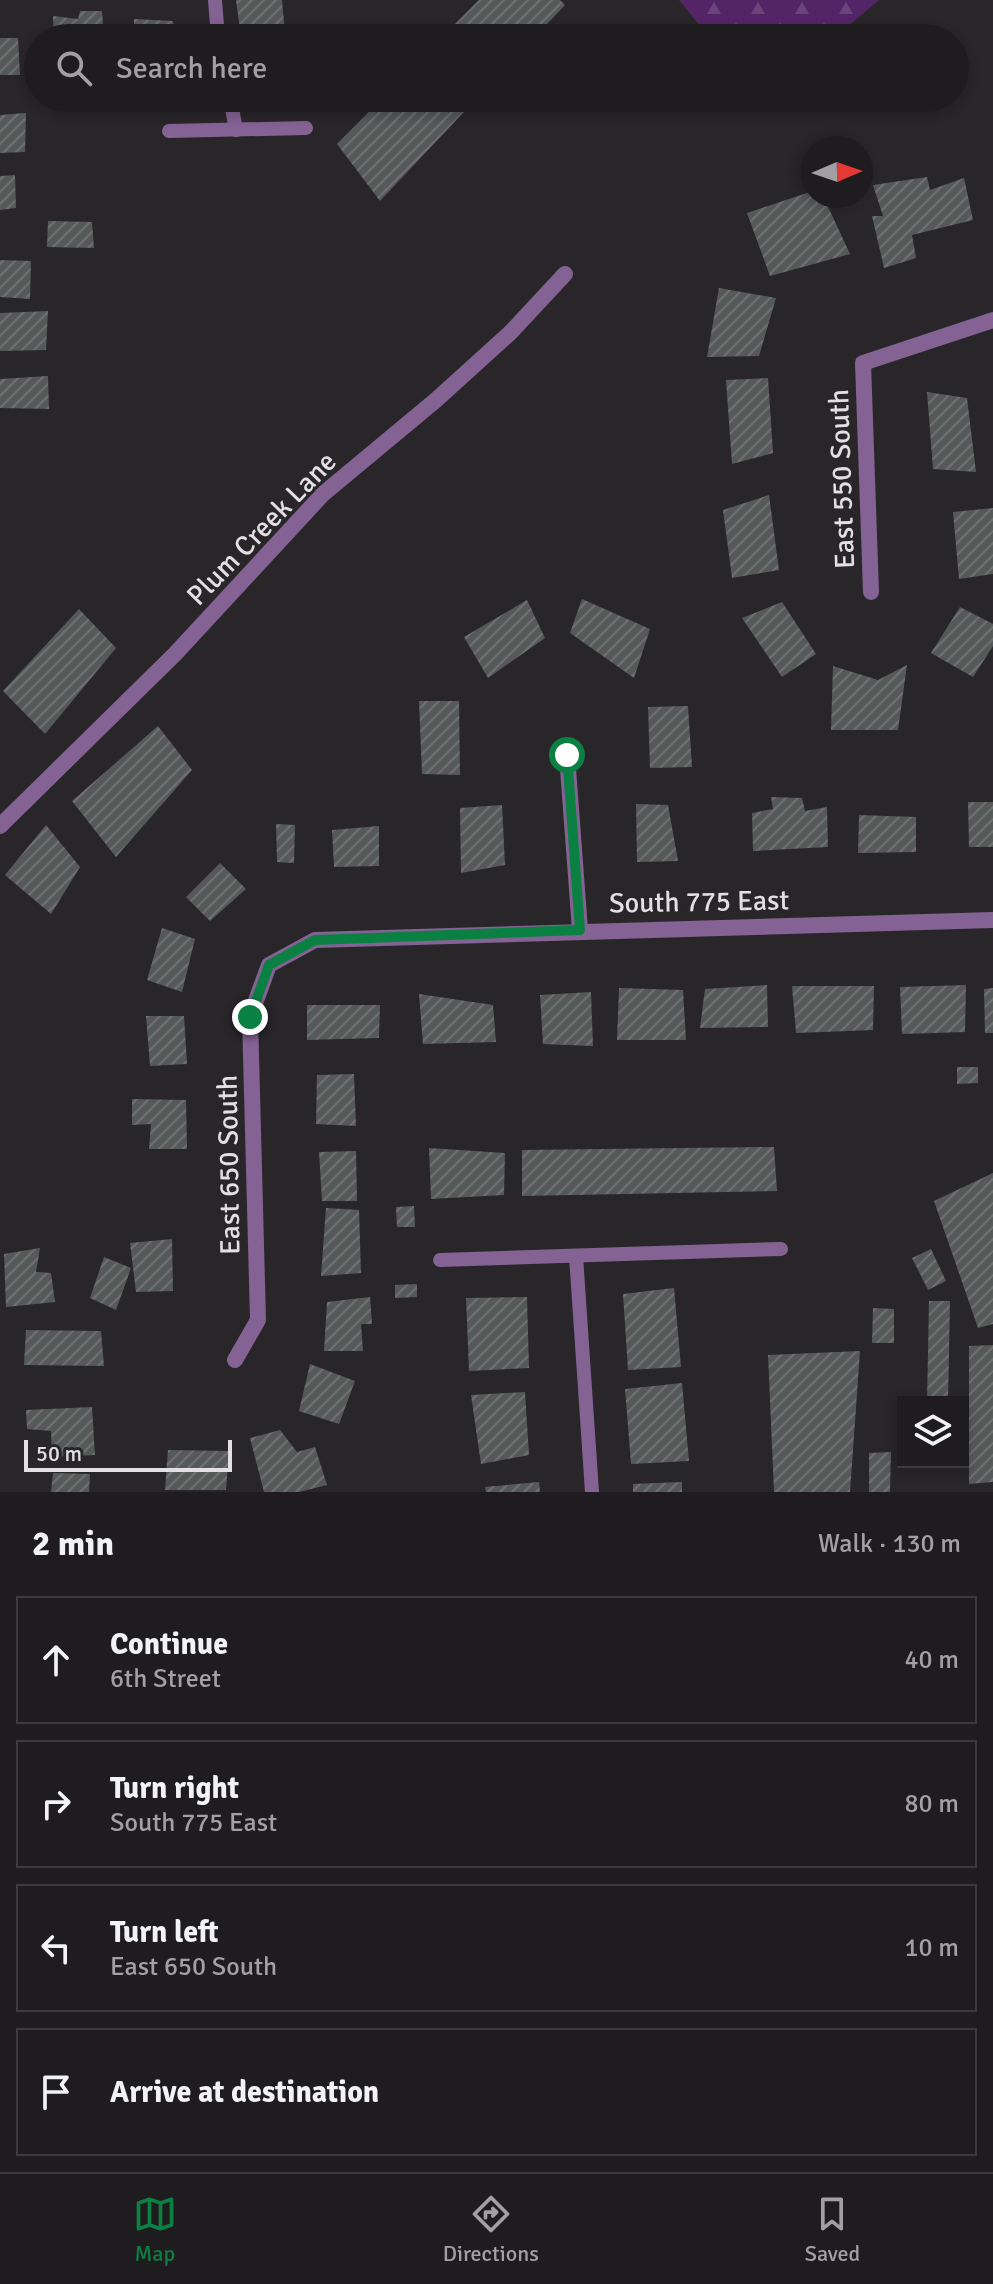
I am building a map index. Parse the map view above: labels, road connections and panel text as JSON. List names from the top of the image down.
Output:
{
  "streets": {
    "street": [
      "East 550 South",
      "Plum Creek Lane",
      "South 775 East",
      "East 650 South"
    ]
  },
  "crossings": [
    ["South 775 East", "East 650 South"]
  ],
  "scale_bar": "50 m",
  "north": "right",
  "page": {
    "search": "Search here",
    "scale": "50 m",
    "heading": ["2 min", "Walk · 130 m"],
    "list": [
      ["Continue", "6th Street", "40 m"],
      ["Turn right", "South 775 East", "80 m"],
      ["Turn left", "East 650 South", "10 m"],
      "Arrive at destination"
    ],
    "nav": ["Map", "Directions", "Saved"]
  }
}
